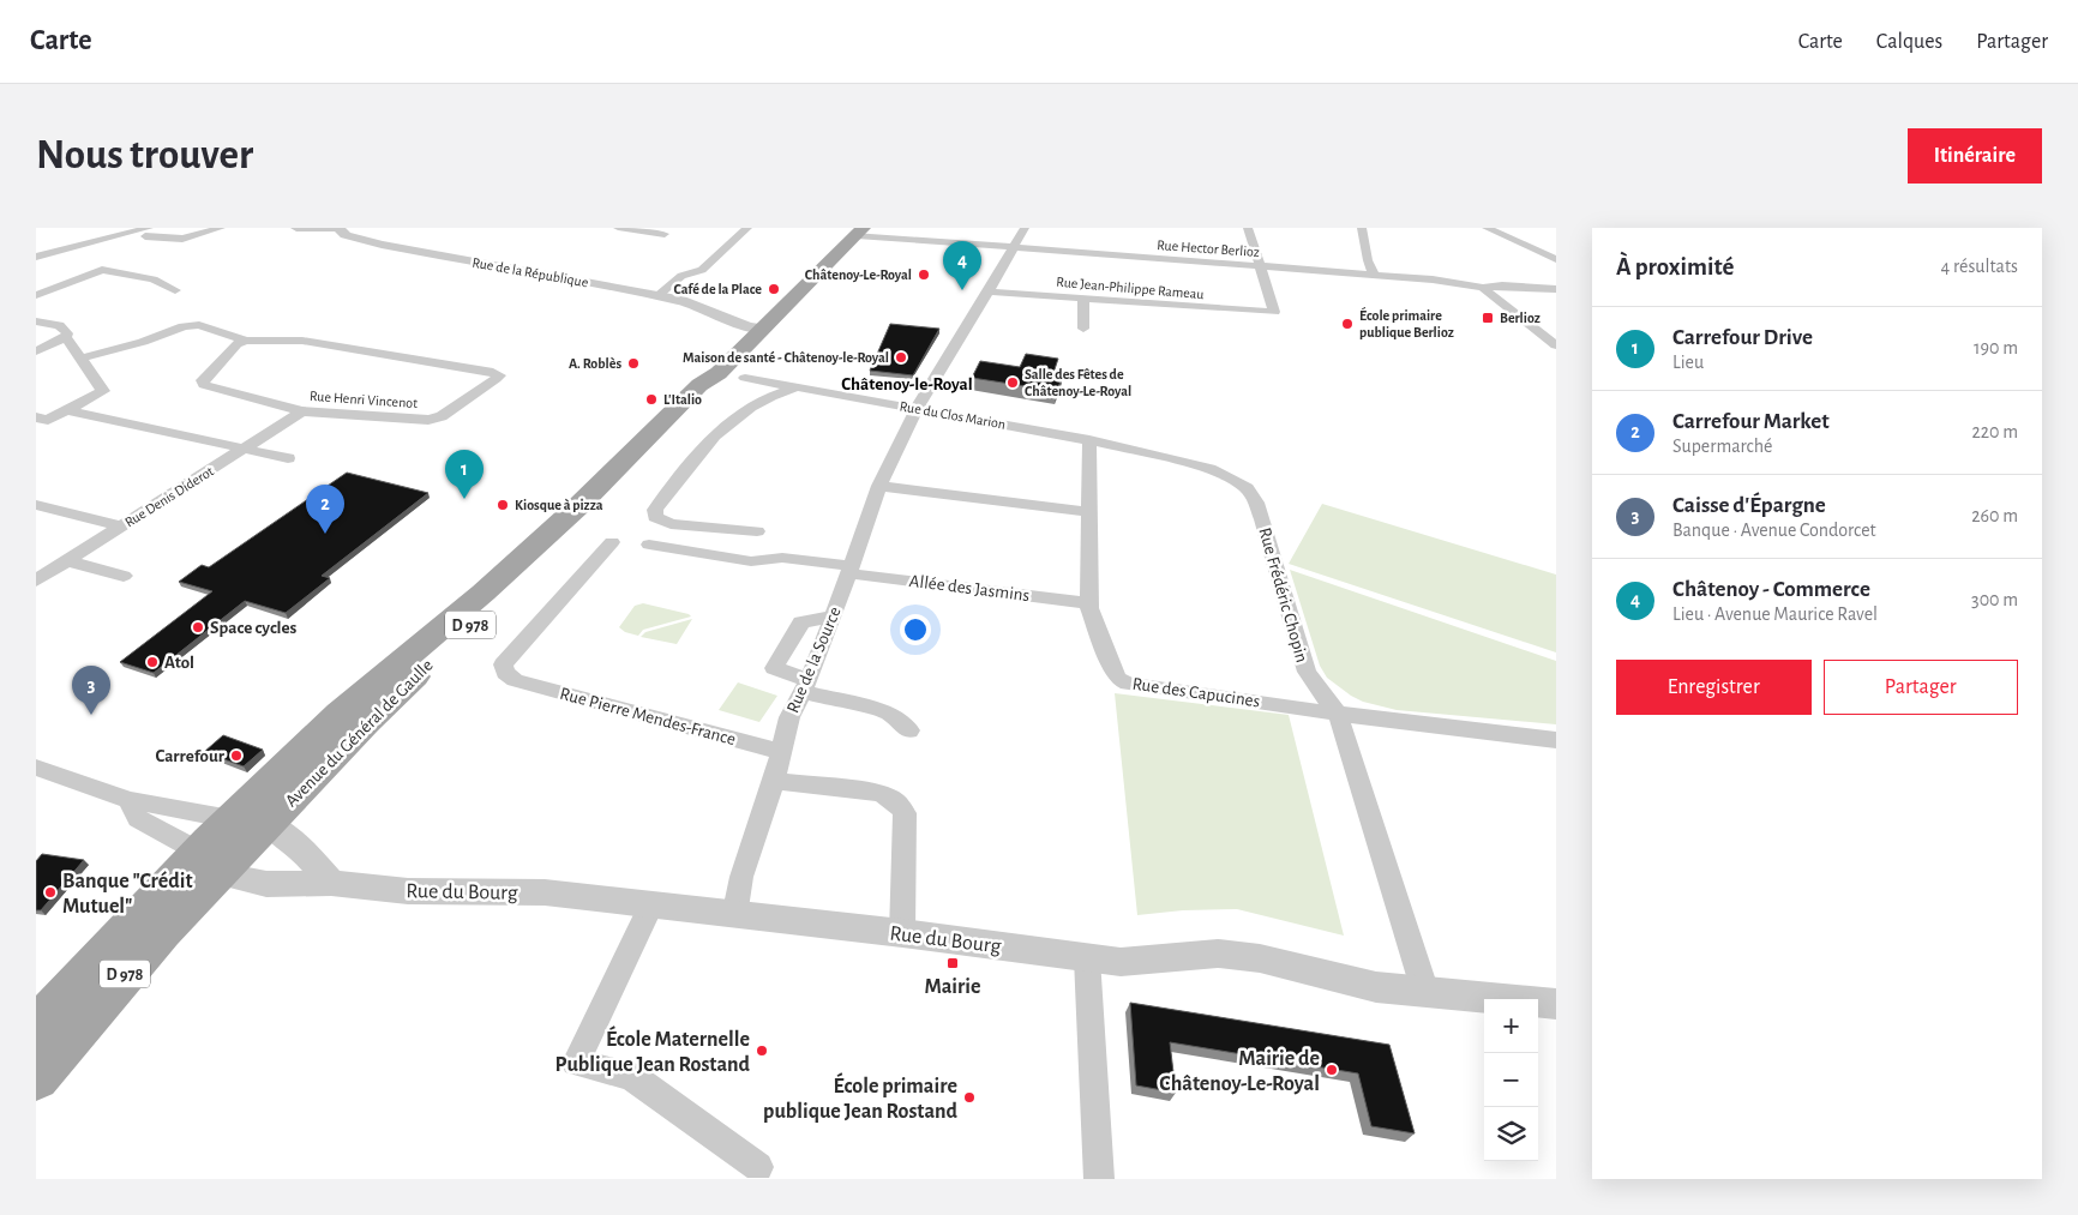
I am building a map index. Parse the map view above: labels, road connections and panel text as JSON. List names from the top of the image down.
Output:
{
  "streets": {
    "main road": ["D 978", "Avenue du Général de Gaulle"],
    "street": [
      "Rue Hector Berlioz",
      "Rue de la République",
      "Rue Jean-Philippe Rameau",
      "Rue Henri Vincenot",
      "Rue du Clos Marion",
      "Rue Denis Diderot",
      "Allée des Jasmins",
      "Rue Frédéric Chopin",
      "Rue de la Source",
      "Rue des Capucines",
      "Rue Pierre Mendes-France",
      "Rue du Bourg"
    ]
  },
  "crossings": [
    ["Rue Hector Berlioz", "Rue Jean-Philippe Rameau"],
    ["Rue Hector Berlioz", "Rue de la Source"],
    ["Rue Hector Berlioz", "Avenue du Général de Gaulle"],
    ["Rue de la République", "Avenue du Général de Gaulle"],
    ["Rue Jean-Philippe Rameau", "Rue de la Source"],
    ["Rue Henri Vincenot", "Rue Denis Diderot"],
    ["Rue du Clos Marion", "Rue Frédéric Chopin"],
    ["Rue du Clos Marion", "Rue de la Source"],
    ["Rue du Clos Marion", "Rue des Capucines"],
    ["Rue du Clos Marion", "Avenue du Général de Gaulle"],
    ["Allée des Jasmins", "Rue de la Source"],
    ["Allée des Jasmins", "Rue des Capucines"],
    ["Rue Frédéric Chopin", "Rue des Capucines"],
    ["Rue Frédéric Chopin", "Rue du Bourg"],
    ["Rue de la Source", "Rue Pierre Mendes-France"],
    ["Rue de la Source", "Rue du Bourg"],
    ["Avenue du Général de Gaulle", "Rue du Bourg"]
  ],
  "districts": ["Châtenoy-le-Royal"],
  "places": {
    "other": [
      "Châtenoy-Le-Royal",
      "Café de la Place",
      "École primaire publique Berlioz",
      "Maison de santé - Châtenoy-le-Royal",
      "A. Roblès",
      "Salle des Fêtes de Châtenoy-Le-Royal",
      "L'Italio",
      "Kiosque à pizza",
      "Space cycles",
      "Atol",
      "Carrefour",
      "Banque \"Crédit Mutuel\"",
      "École Maternelle Publique Jean Rostand",
      "Mairie de Châtenoy-Le-Royal",
      "École primaire publique Jean Rostand"
    ],
    "transit": ["Berlioz", "Mairie"]
  },
  "page": {
    "header": "Carte",
    "nav": ["Carte", "Calques", "Partager"],
    "buttons": [
      "Itinéraire",
      ["Enregistrer", "Partager"]
    ],
    "title": "Nous trouver",
    "heading": ["À proximité", "4 résultats"],
    "pins": [
      "4",
      "1",
      "2",
      "3"
    ],
    "list": [
      {
        "mark": "1",
        "name": "Carrefour Drive",
        "note": "Lieu",
        "value": "190 m"
      },
      {
        "mark": "2",
        "name": "Carrefour Market",
        "note": "Supermarché",
        "value": "220 m"
      },
      {
        "mark": "3",
        "name": "Caisse d'Épargne",
        "note": "Banque · Avenue Condorcet",
        "value": "260 m"
      },
      {
        "mark": "4",
        "name": "Châtenoy - Commerce",
        "note": "Lieu · Avenue Maurice Ravel",
        "value": "300 m"
      }
    ],
    "map_buttons": ["+", "−"]
  }
}
